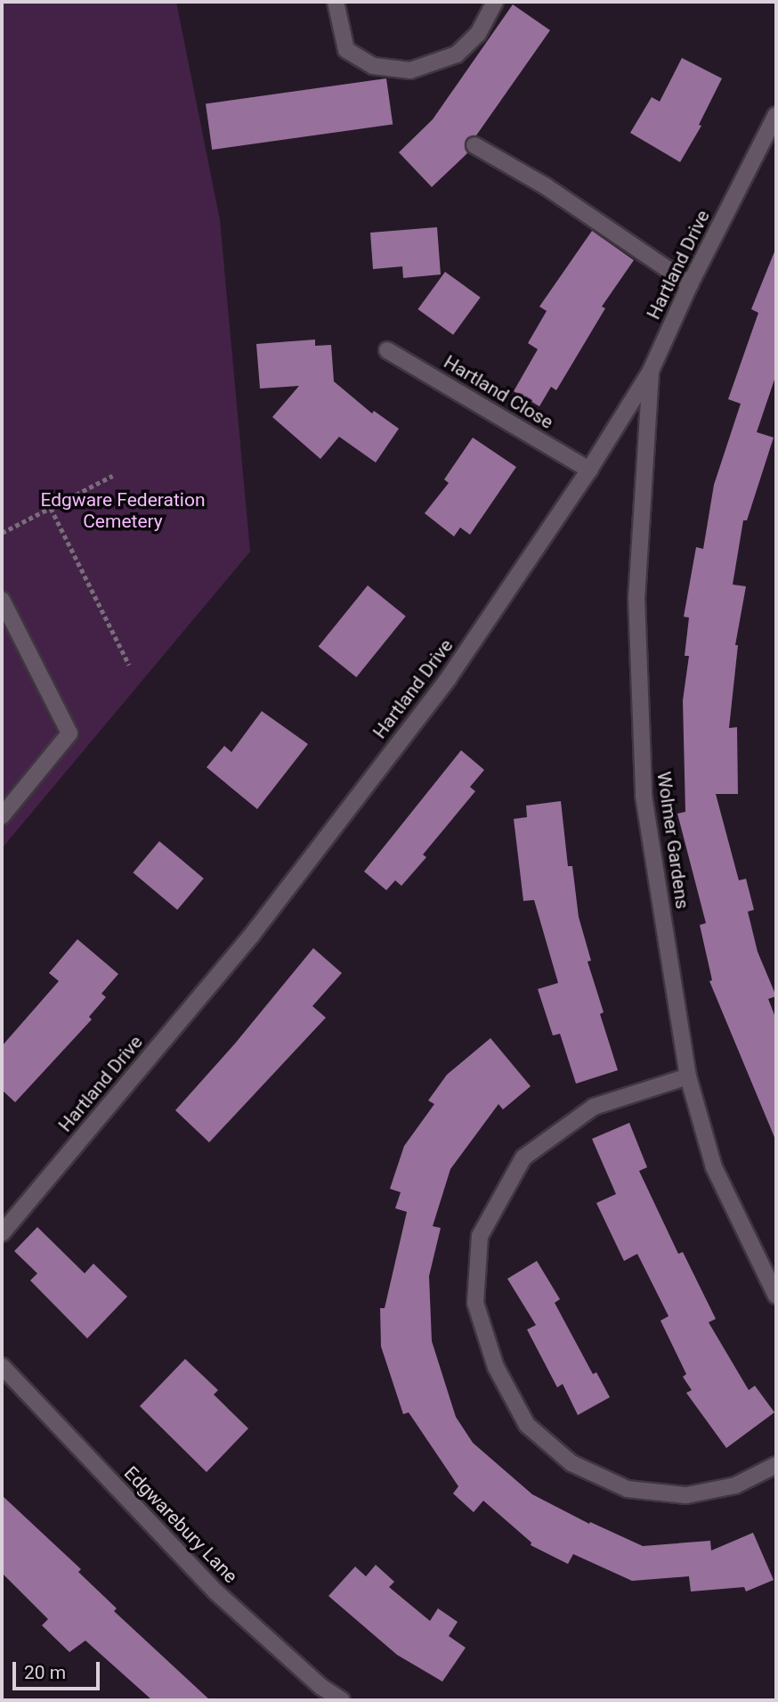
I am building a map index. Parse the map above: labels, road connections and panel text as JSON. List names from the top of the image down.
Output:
{
  "streets": {
    "street": [
      "Hartland Drive",
      "Hartland Close",
      "Wolmer Gardens",
      "Edgwarebury Lane"
    ]
  },
  "crossings": [
    ["Hartland Drive", "Hartland Close"],
    ["Hartland Drive", "Wolmer Gardens"]
  ],
  "parks": ["Edgware Federation Cemetery"],
  "scale_bar": "20 m"
}
